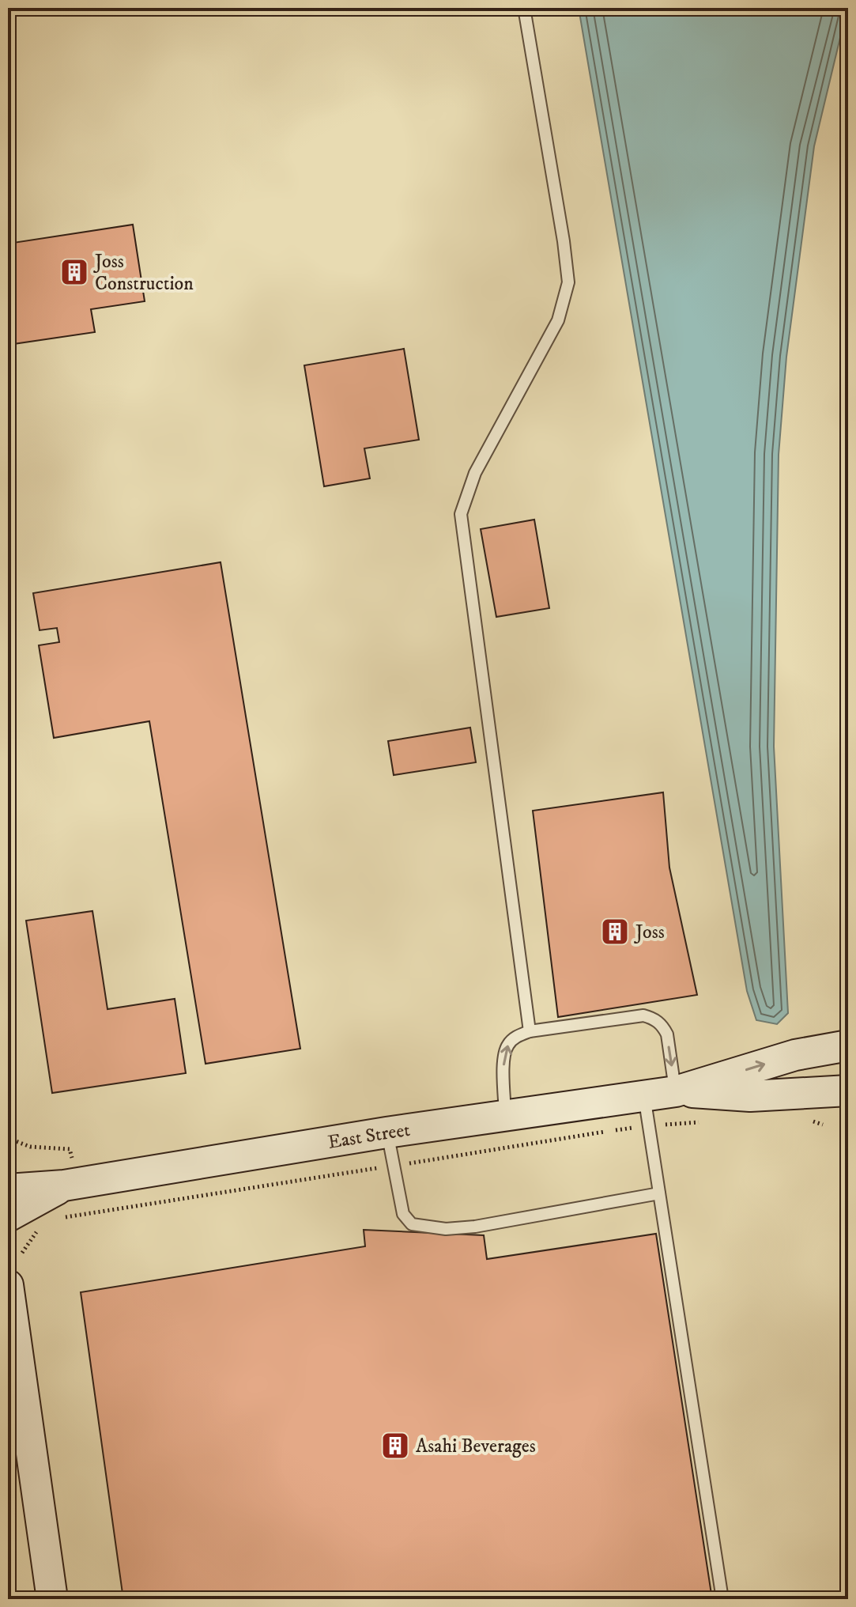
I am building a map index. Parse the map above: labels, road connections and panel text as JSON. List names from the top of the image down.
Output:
{
  "streets": {
    "main road": ["East Street"]
  },
  "places": {
    "building": ["Joss Construction", "Joss", "Asahi Beverages"]
  }
}
